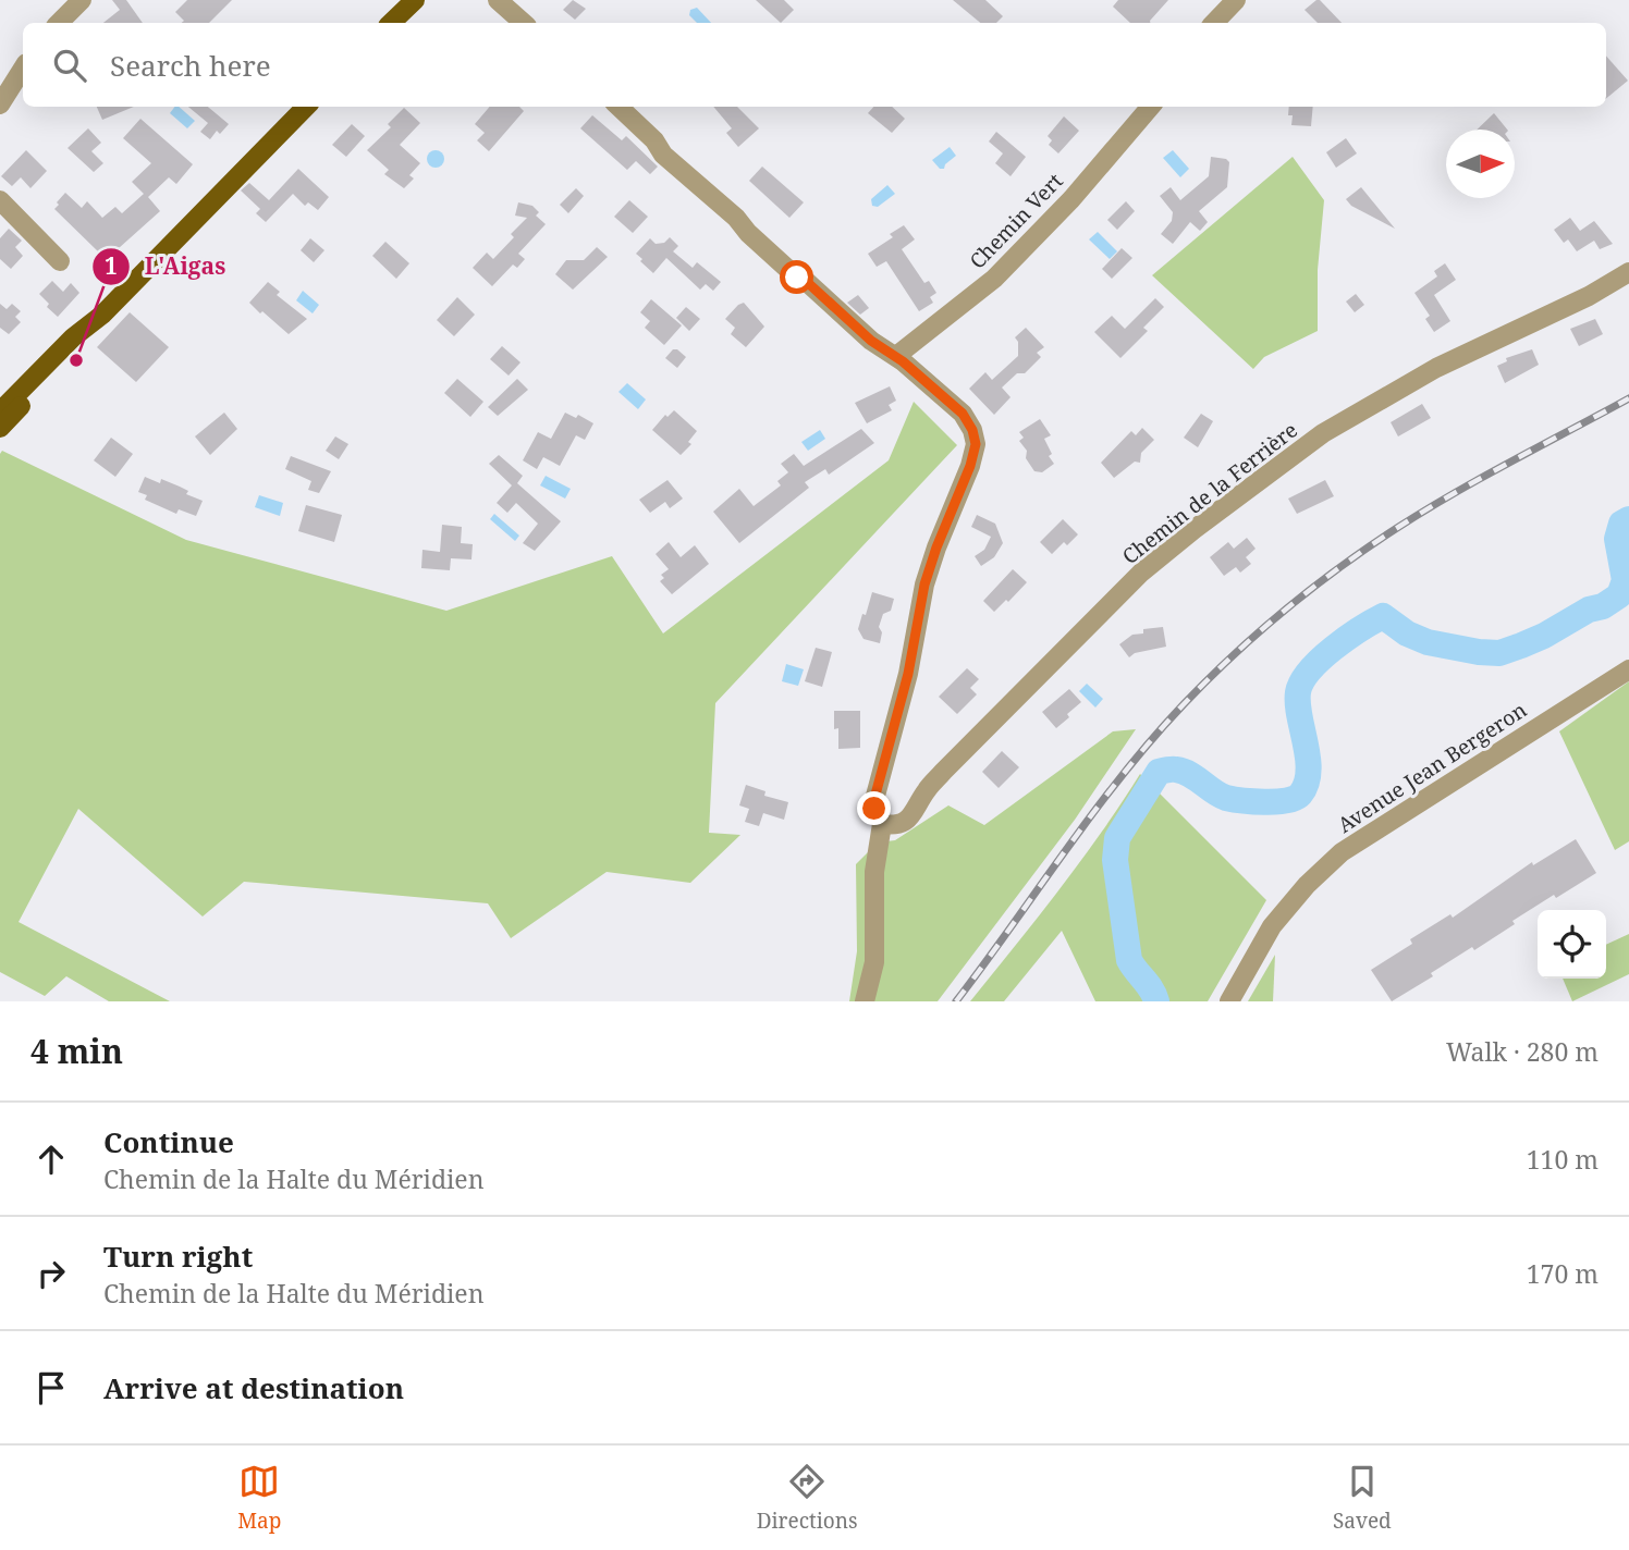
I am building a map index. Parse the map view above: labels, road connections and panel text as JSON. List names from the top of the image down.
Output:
{
  "streets": {
    "street": ["Chemin Vert", "Chemin de la Ferrière", "Avenue Jean Bergeron"]
  },
  "places": ["L'Aigas"],
  "north": "right",
  "page": {
    "search": "Search here",
    "heading": ["4 min", "Walk · 280 m"],
    "list": [
      ["Continue", "Chemin de la Halte du Méridien", "110 m"],
      ["Turn right", "Chemin de la Halte du Méridien", "170 m"],
      "Arrive at destination"
    ],
    "nav": ["Map", "Directions", "Saved"]
  }
}
